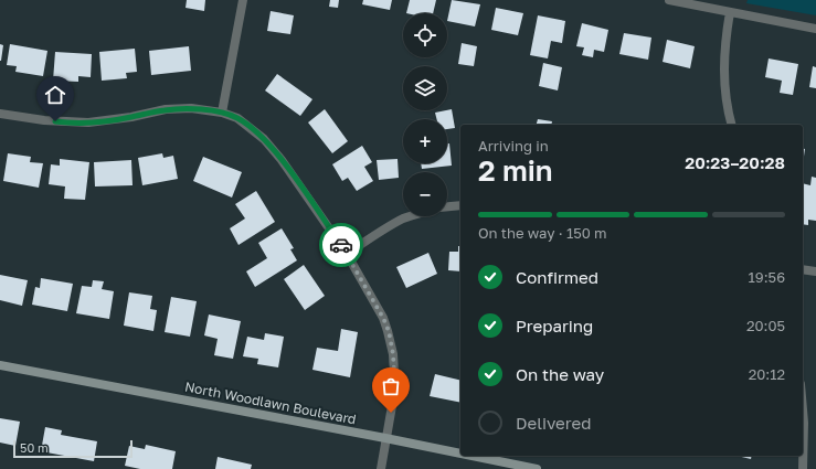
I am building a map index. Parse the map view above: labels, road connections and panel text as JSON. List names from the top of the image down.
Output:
{
  "streets": {
    "street": ["North Woodlawn Boulevard"]
  },
  "scale_bar": "50 m",
  "page": {
    "map_buttons": ["+", "−"],
    "heading": ["2 min", "Arriving in", "20:23–20:28"],
    "bar": "On the way · 150 m",
    "list": [
      ["Confirmed", "19:56"],
      ["Preparing", "20:05"],
      ["On the way", "20:12"],
      "Delivered"
    ],
    "scale": "50 m"
  }
}
